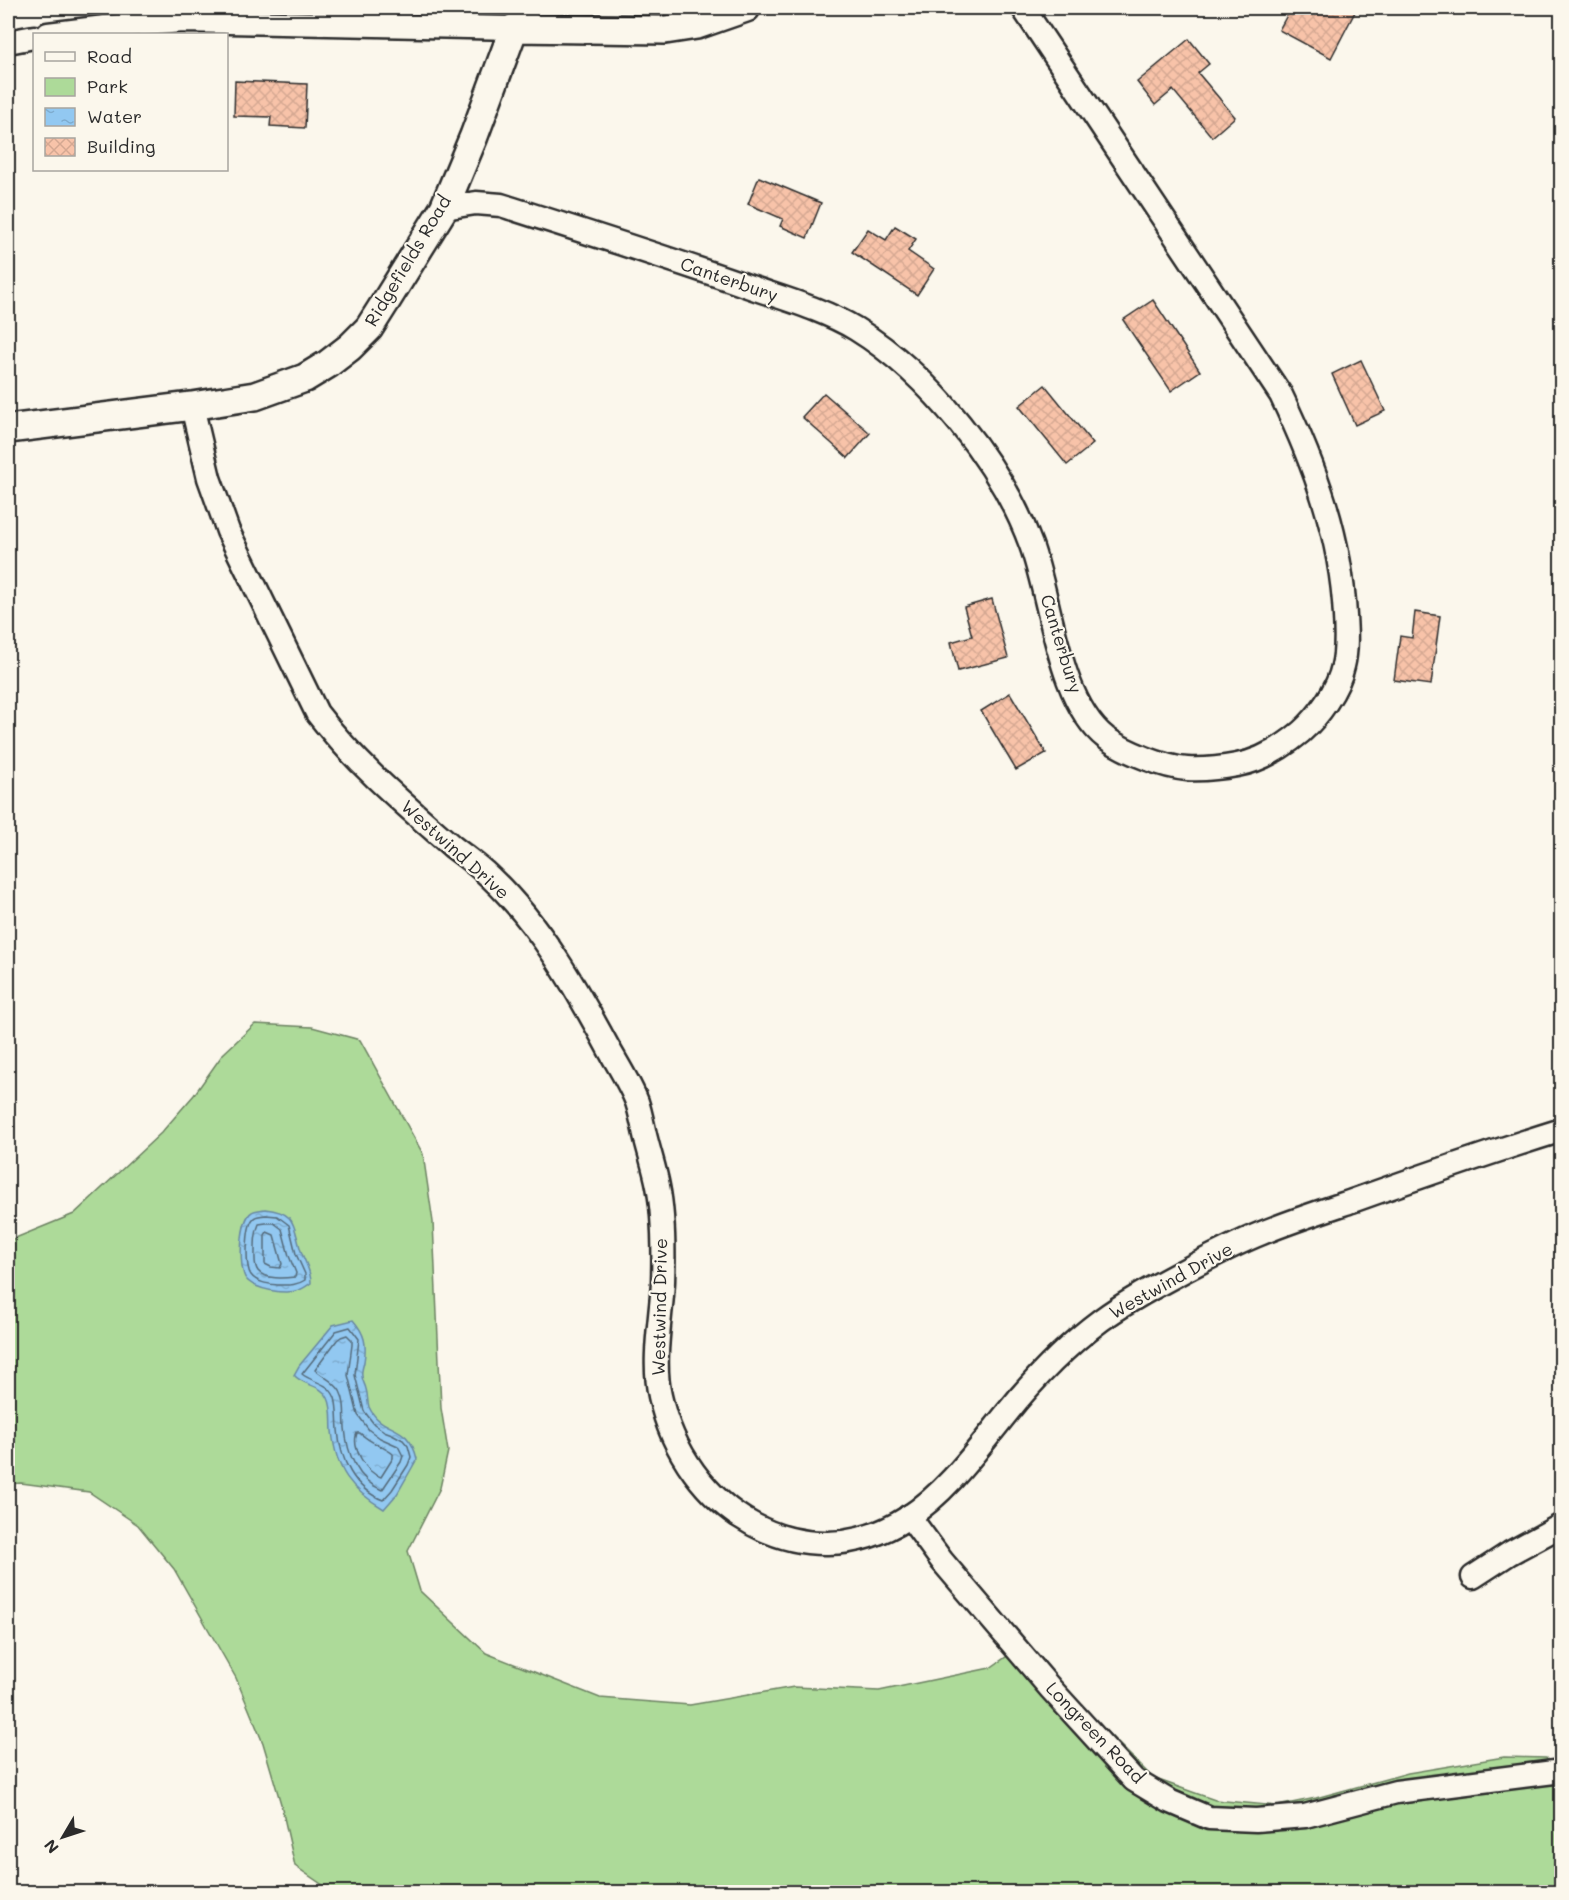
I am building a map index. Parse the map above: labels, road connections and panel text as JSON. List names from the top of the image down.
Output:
{
  "streets": {
    "street": [
      "Ridgefields Road",
      "Canterbury",
      "Westwind Drive",
      "Longreen Road"
    ]
  },
  "crossings": [
    ["Ridgefields Road", "Canterbury"],
    ["Ridgefields Road", "Westwind Drive"],
    ["Westwind Drive", "Longreen Road"]
  ],
  "legend": [
    "Road",
    "Park",
    "Water",
    "Building"
  ],
  "north": "bottom left"
}
